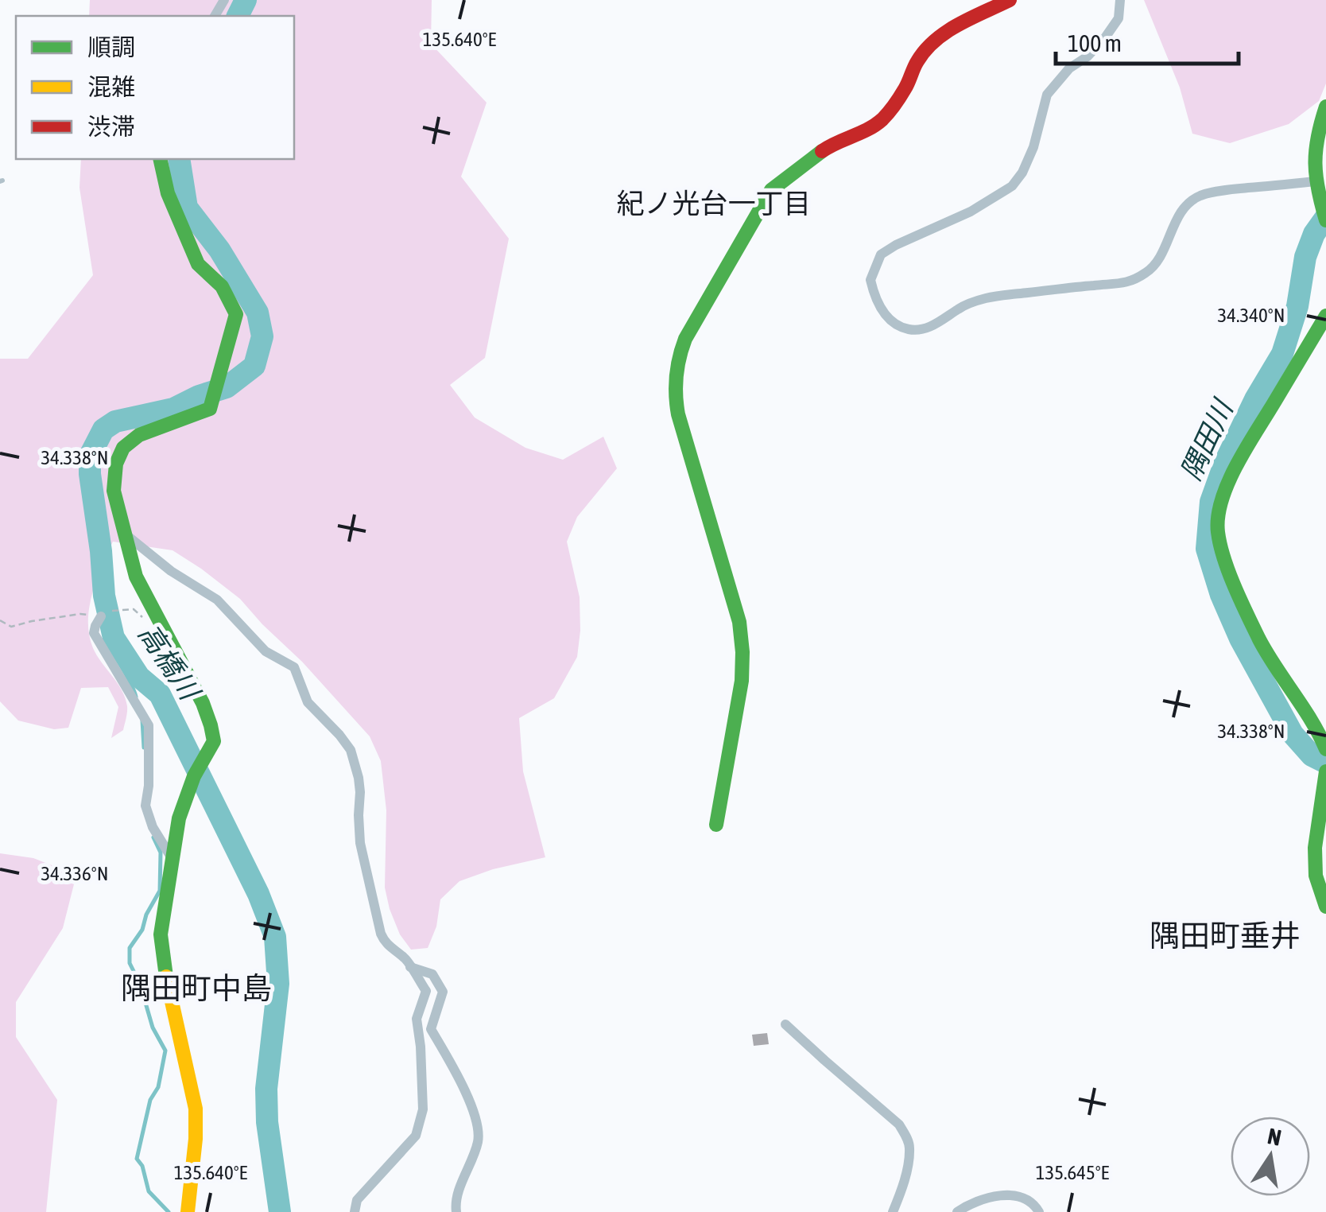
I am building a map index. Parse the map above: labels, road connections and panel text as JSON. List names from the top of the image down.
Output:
{
  "districts": ["紀ノ光台一丁目", "隅田町垂井", "隅田町中島"],
  "water": ["隅田川", "高橋川"],
  "legend": ["順調", "混雑", "渋滞"],
  "scale_bar": "100 m",
  "north": "top",
  "coordinates": [
    "135.640°E",
    "34.340°N",
    "34.338°N",
    "34.336°N",
    "135.645°E"
  ]
}
